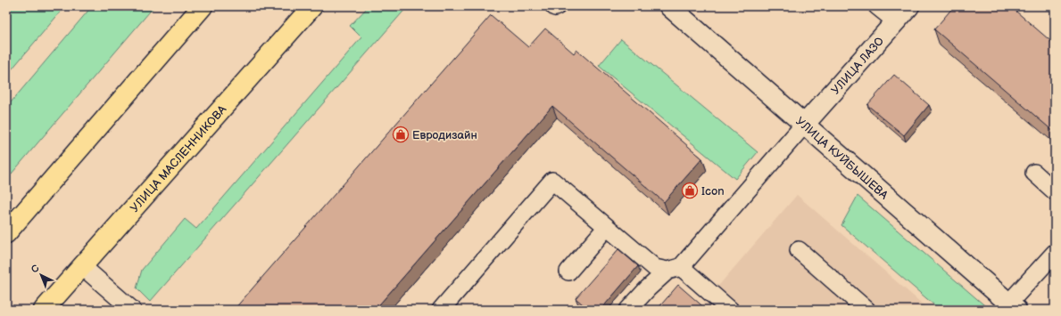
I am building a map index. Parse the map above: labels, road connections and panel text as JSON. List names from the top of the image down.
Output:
{
  "streets": {
    "main road": ["УЛИЦА ЛАЗО", "УЛИЦА КУЙБЫШЕВА", "УЛИЦА МАСЛЕННИКОВА"]
  },
  "crossings": [
    ["УЛИЦА ЛАЗО", "УЛИЦА КУЙБЫШЕВА"]
  ],
  "places": {
    "shop": ["Евродизайн", "Icon"]
  },
  "north": "top left"
}
